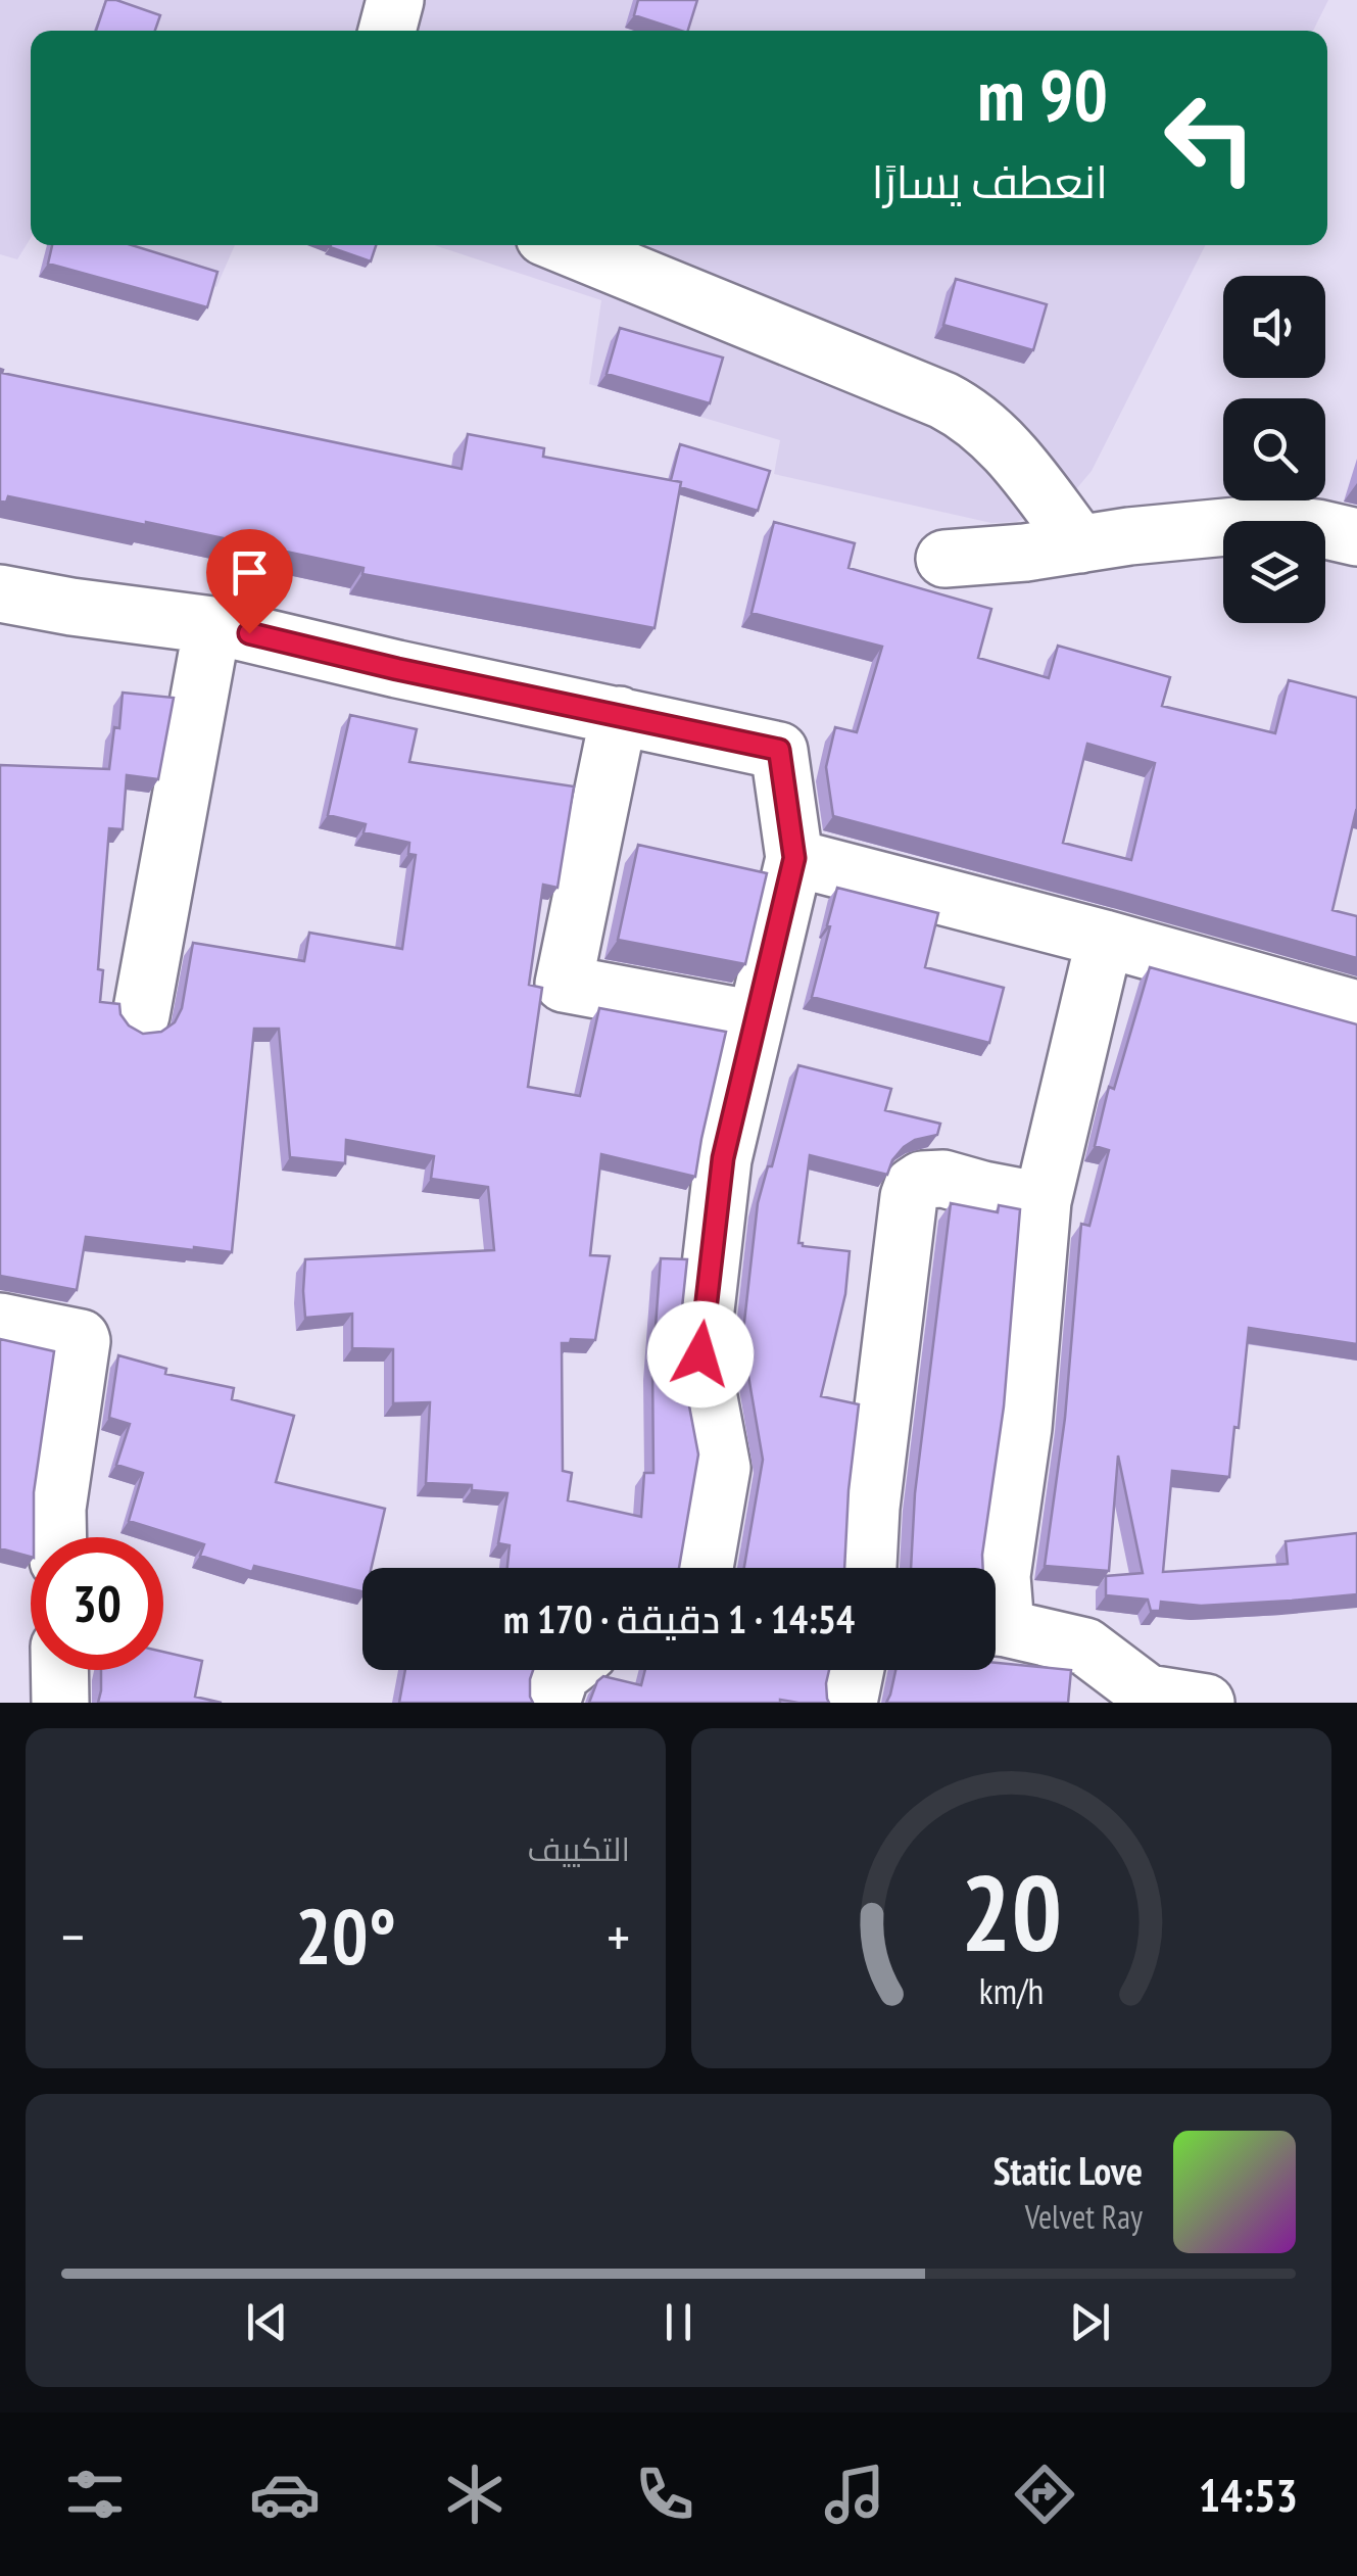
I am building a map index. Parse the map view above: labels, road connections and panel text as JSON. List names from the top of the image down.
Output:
{
  "page": {
    "turn": ["90 m", "انعطف يسارًا"],
    "limit": "30",
    "trip": "14:54 · 1 دقيقة · 170 m",
    "tile": "التكييف",
    "heat": ["−", "20°", "+"],
    "song": ["Static Love", "Velvet Ray"],
    "tabs": "14:53",
    "gauge": ["20", "km/h"]
  }
}
